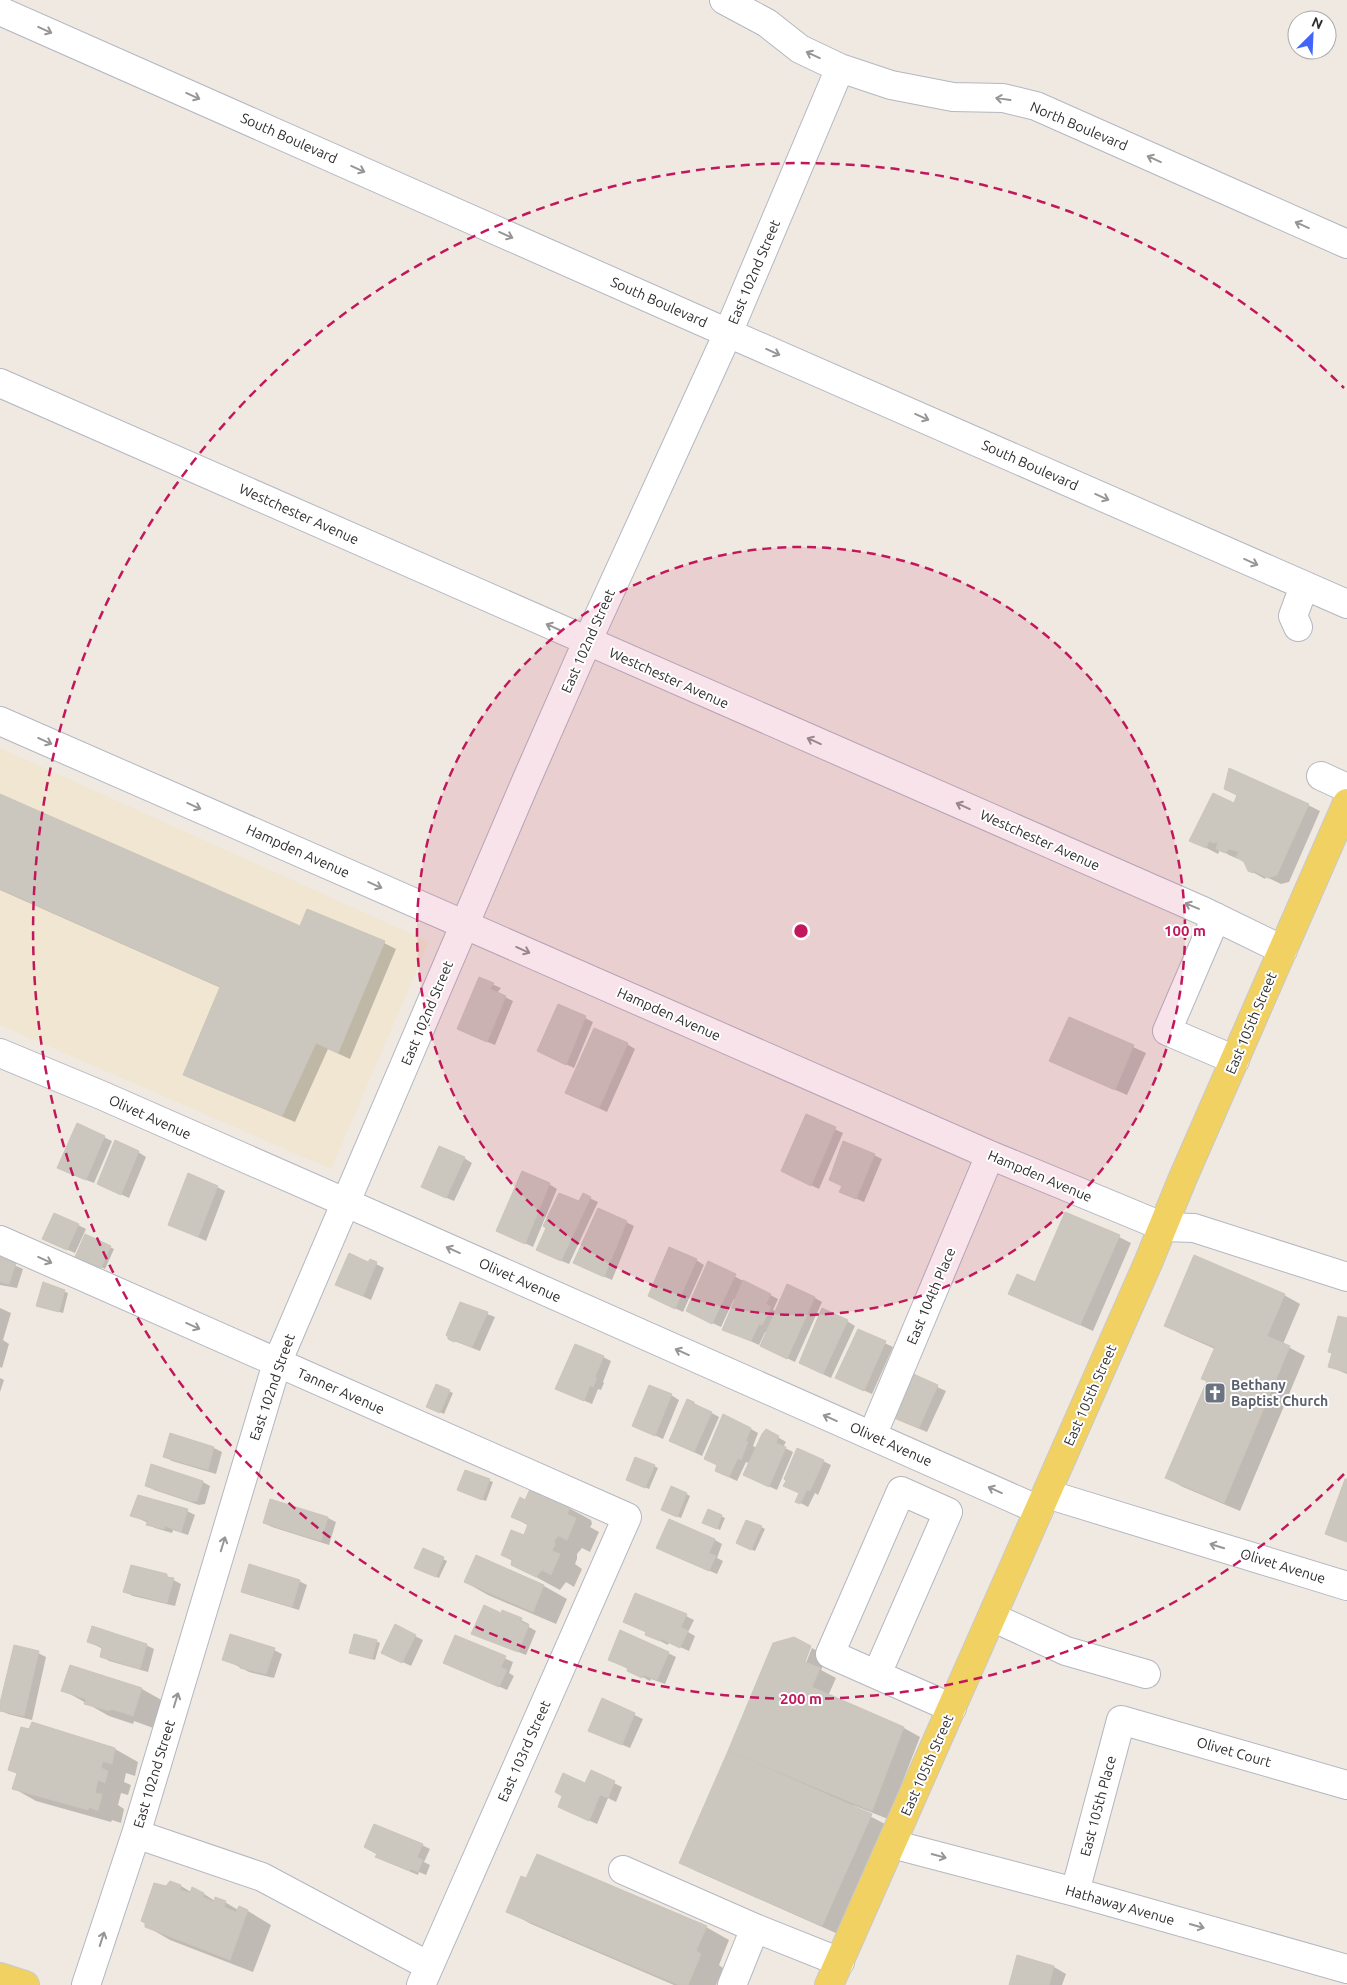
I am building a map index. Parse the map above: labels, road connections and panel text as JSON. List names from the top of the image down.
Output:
{
  "streets": {
    "main road": ["East 105th Street"],
    "street": [
      "North Boulevard",
      "South Boulevard",
      "East 102nd Street",
      "Westchester Avenue",
      "Hampden Avenue",
      "Olivet Avenue",
      "East 104th Place",
      "Tanner Avenue",
      "East 103rd Street",
      "Olivet Court",
      "East 105th Place",
      "Hathaway Avenue"
    ]
  },
  "crossings": [
    ["North Boulevard", "East 102nd Street"],
    ["South Boulevard", "East 102nd Street"],
    ["East 102nd Street", "Westchester Avenue"],
    ["East 102nd Street", "Hampden Avenue"],
    ["East 102nd Street", "Olivet Avenue"],
    ["East 102nd Street", "Tanner Avenue"],
    ["Westchester Avenue", "East 105th Street"],
    ["Hampden Avenue", "East 105th Street"],
    ["Hampden Avenue", "East 104th Place"],
    ["East 105th Street", "Olivet Avenue"],
    ["East 105th Street", "Hathaway Avenue"],
    ["Olivet Avenue", "East 104th Place"],
    ["Tanner Avenue", "East 103rd Street"],
    ["Olivet Court", "East 105th Place"],
    ["East 105th Place", "Hathaway Avenue"]
  ],
  "one_way": [
    "North Boulevard",
    "South Boulevard",
    "Westchester Avenue",
    "Hampden Avenue",
    "Olivet Avenue",
    "Tanner Avenue"
  ],
  "places": {
    "church": ["Bethany Baptist Church"]
  },
  "north": "top right",
  "rings": ["100 m", "200 m"]
}
